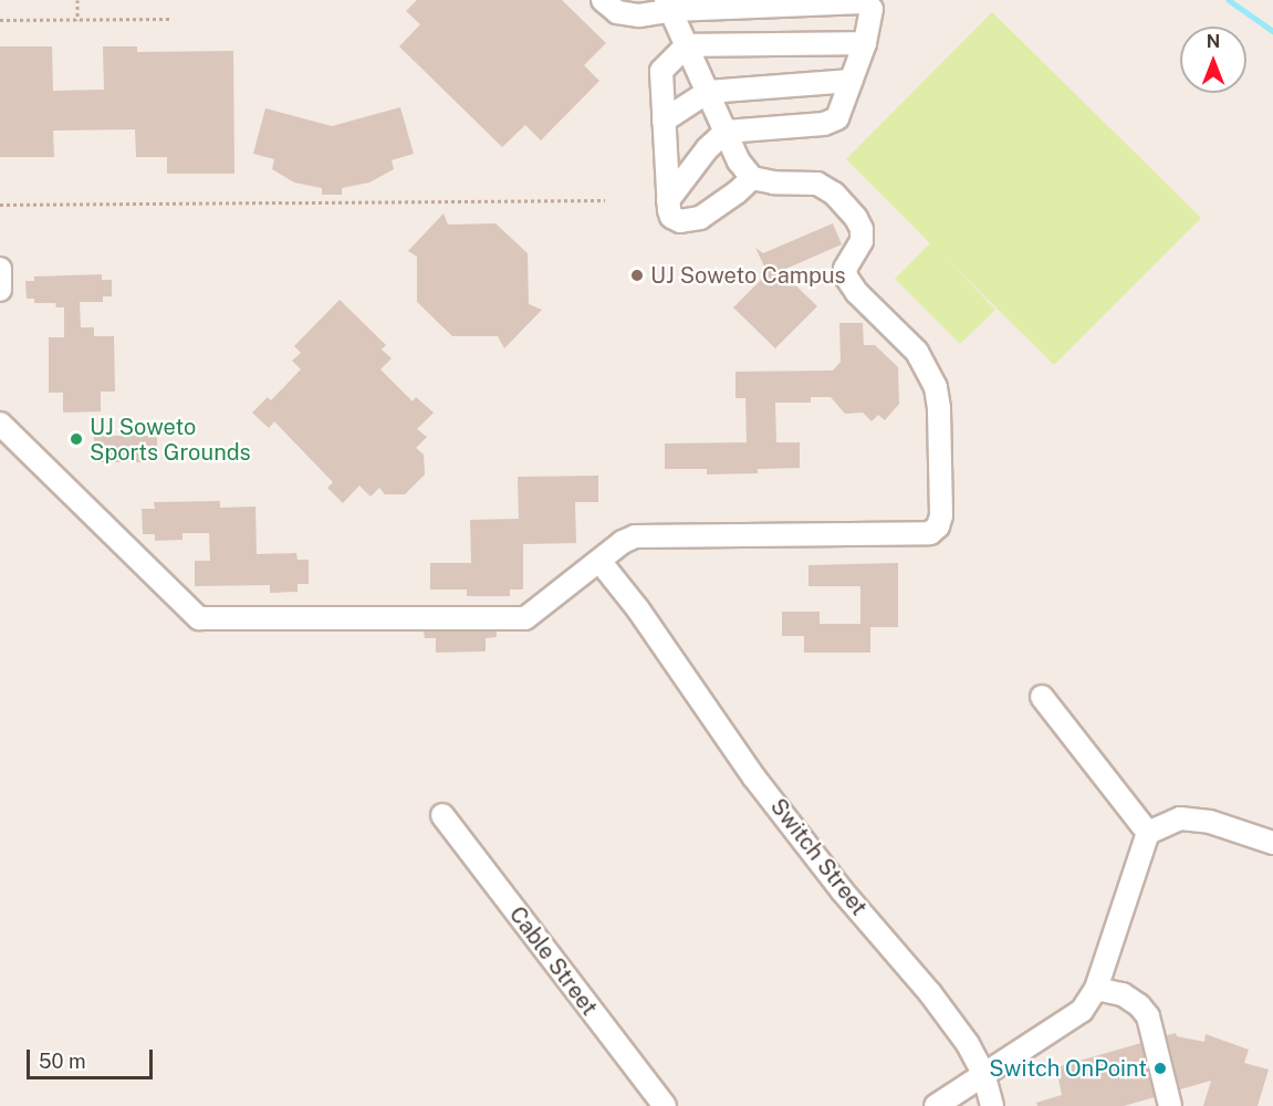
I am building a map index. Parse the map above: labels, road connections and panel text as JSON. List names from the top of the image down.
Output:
{
  "streets": {
    "street": ["Switch Street", "Cable Street"]
  },
  "places": ["UJ Soweto Campus", "UJ Soweto Sports Grounds", "Switch OnPoint"],
  "scale_bar": "50 m",
  "north": "top"
}
